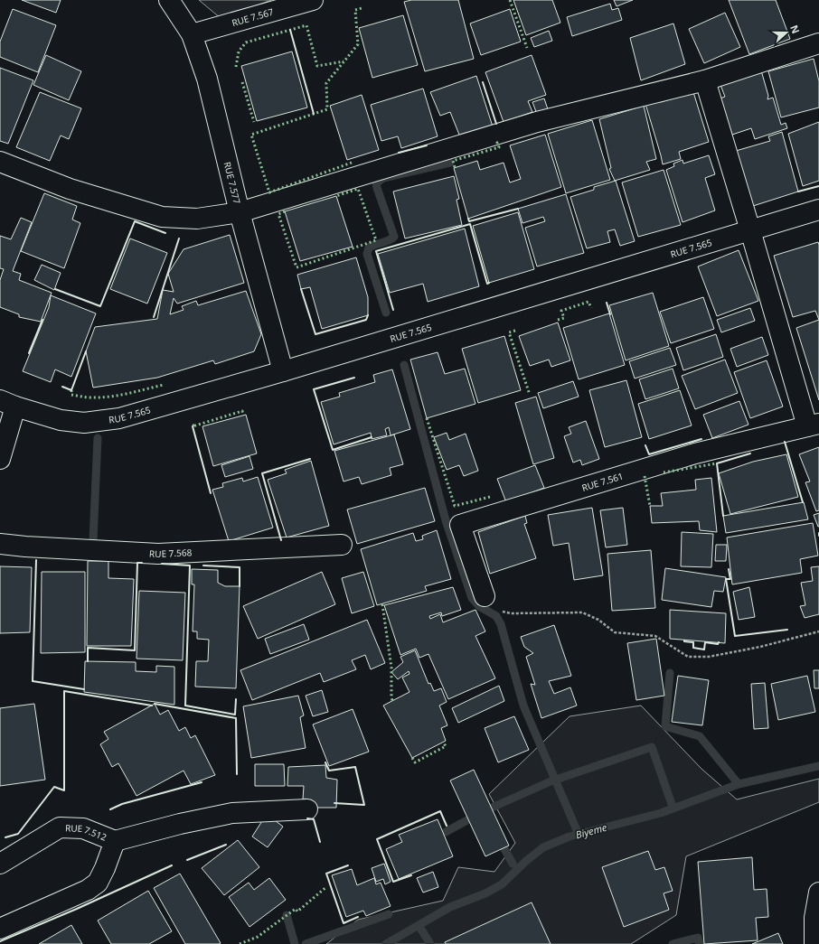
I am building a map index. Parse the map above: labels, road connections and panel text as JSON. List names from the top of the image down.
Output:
{
  "streets": {
    "street": [
      "RUE 7.567",
      "RUE 7.577",
      "RUE 7.565",
      "RUE 7.561",
      "RUE 7.568",
      "RUE 7.512"
    ]
  },
  "crossings": [
    ["RUE 7.567", "RUE 7.577"],
    ["RUE 7.577", "RUE 7.565"]
  ],
  "water": ["Biyeme"],
  "north": "right"
}
